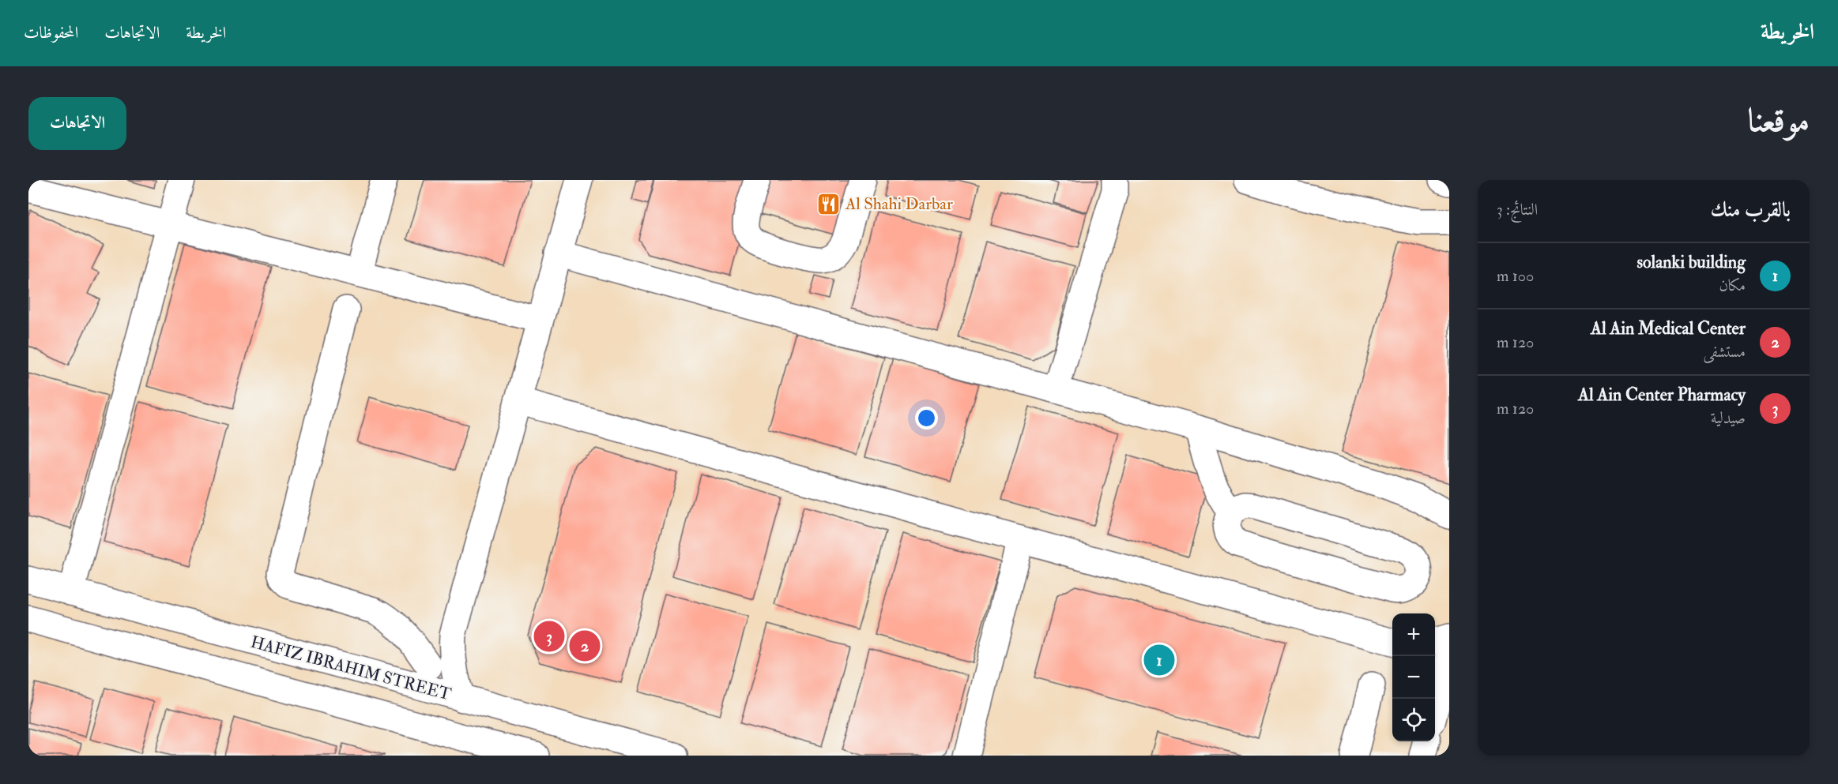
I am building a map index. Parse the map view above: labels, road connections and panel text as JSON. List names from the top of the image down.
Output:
{
  "streets": {
    "street": ["HAFIZ IBRAHIM STREET"]
  },
  "places": {
    "restaurant": ["Al Shahi Darbar"]
  },
  "page": {
    "header": "الخريطة",
    "nav": ["الخريطة", "الاتجاهات", "المحفوظات"],
    "title": "موقعنا",
    "buttons": "الاتجاهات",
    "heading": ["بالقرب منك", "النتائج: 3"],
    "list": [
      {
        "mark": "1",
        "name": "solanki building",
        "note": "مكان",
        "value": "100 m"
      },
      {
        "mark": "2",
        "name": "Al Ain Medical Center",
        "note": "مستشفى",
        "value": "120 m"
      },
      {
        "mark": "3",
        "name": "Al Ain Center Pharmacy",
        "note": "صيدلية",
        "value": "120 m"
      }
    ],
    "map_buttons": ["+", "−"],
    "pins": ["3", "2", "1"]
  }
}
